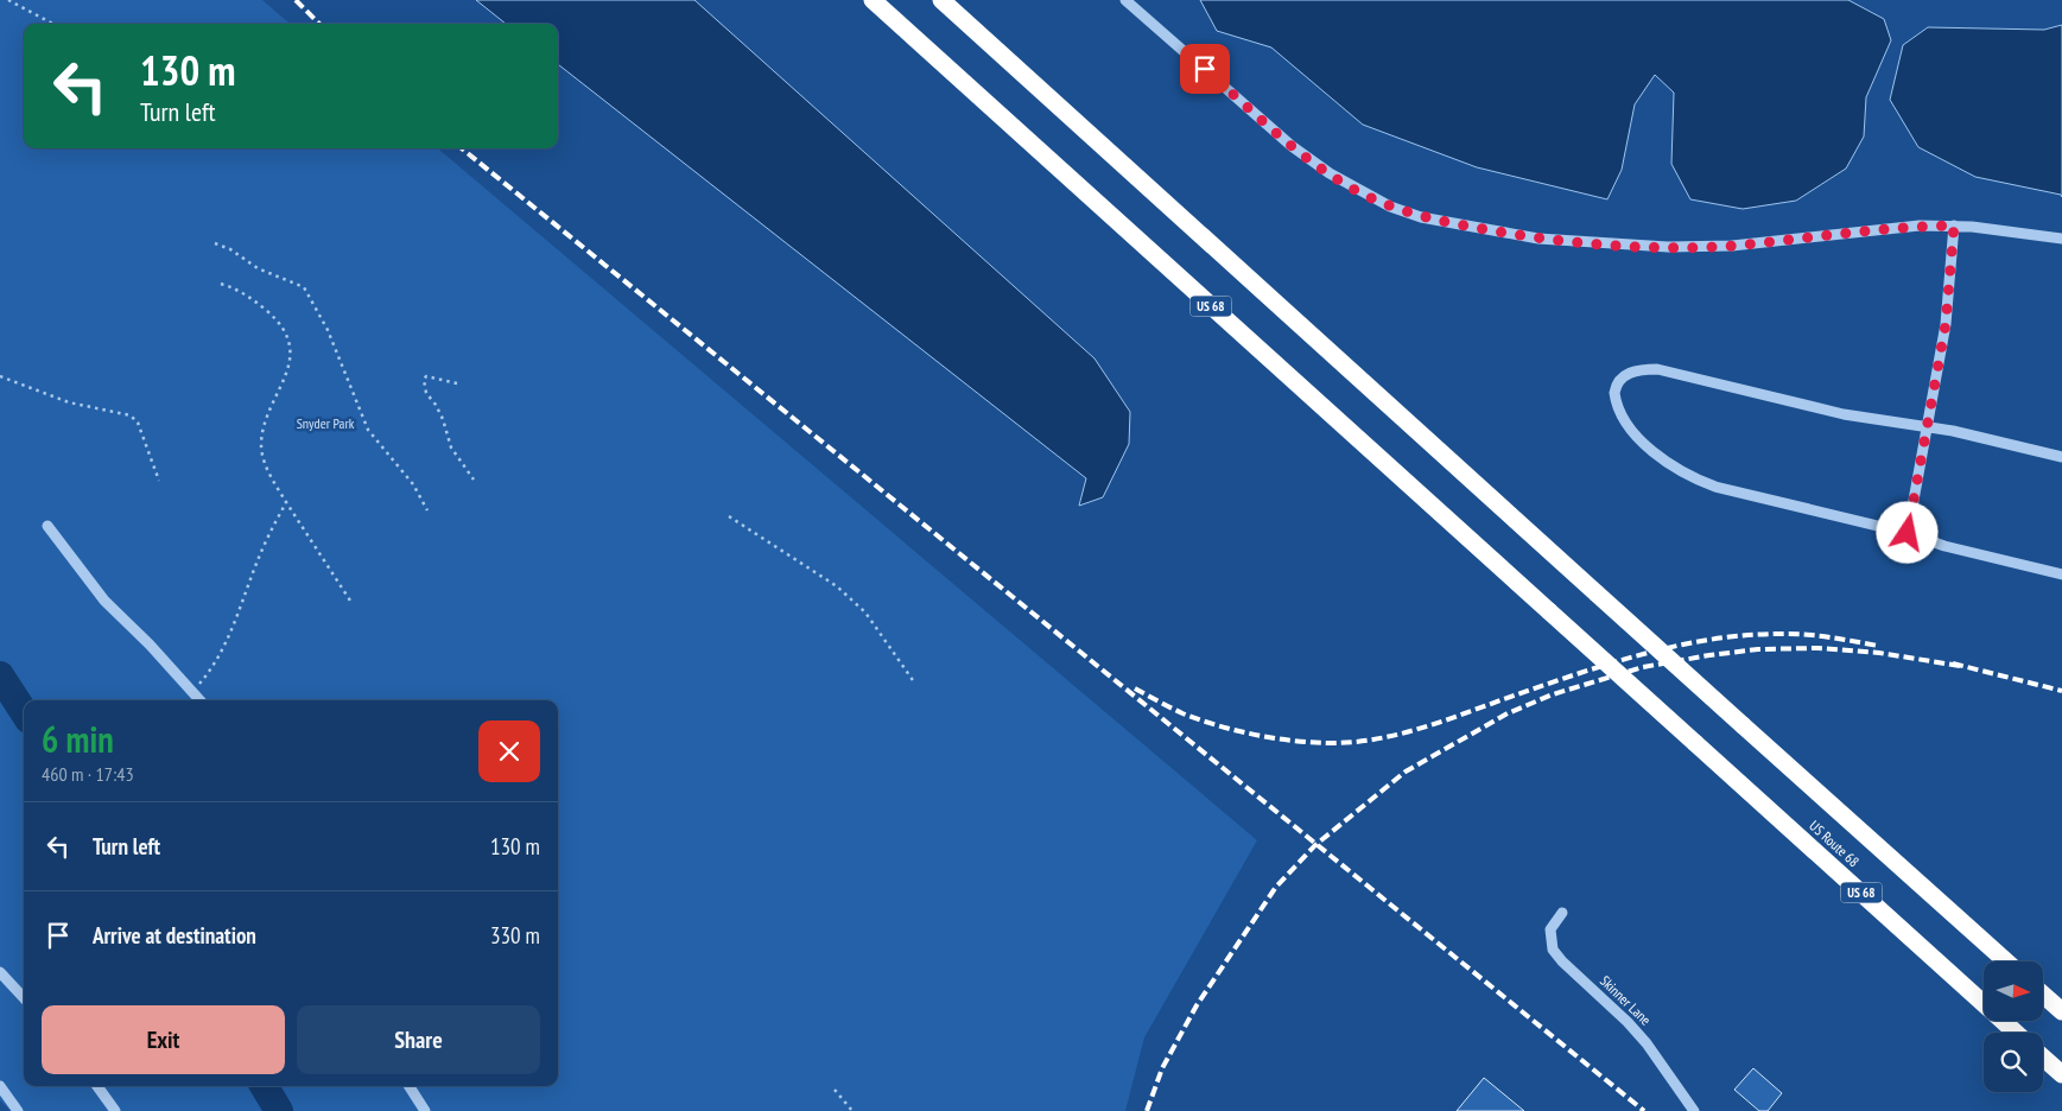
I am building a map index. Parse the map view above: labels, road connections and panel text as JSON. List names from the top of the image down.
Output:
{
  "streets": {
    "highway": ["US 68", "US Route 68"],
    "street": ["Skinner Lane"]
  },
  "parks": ["Snyder Park"],
  "north": "right",
  "page": {
    "turn": ["130 m", "Turn left"],
    "heading": ["6 min", "460 m · 17:43"],
    "list": [
      {
        "name": "Turn left",
        "value": "130 m"
      },
      {
        "name": "Arrive at destination",
        "value": "330 m"
      }
    ],
    "buttons": ["Exit", "Share"]
  }
}
